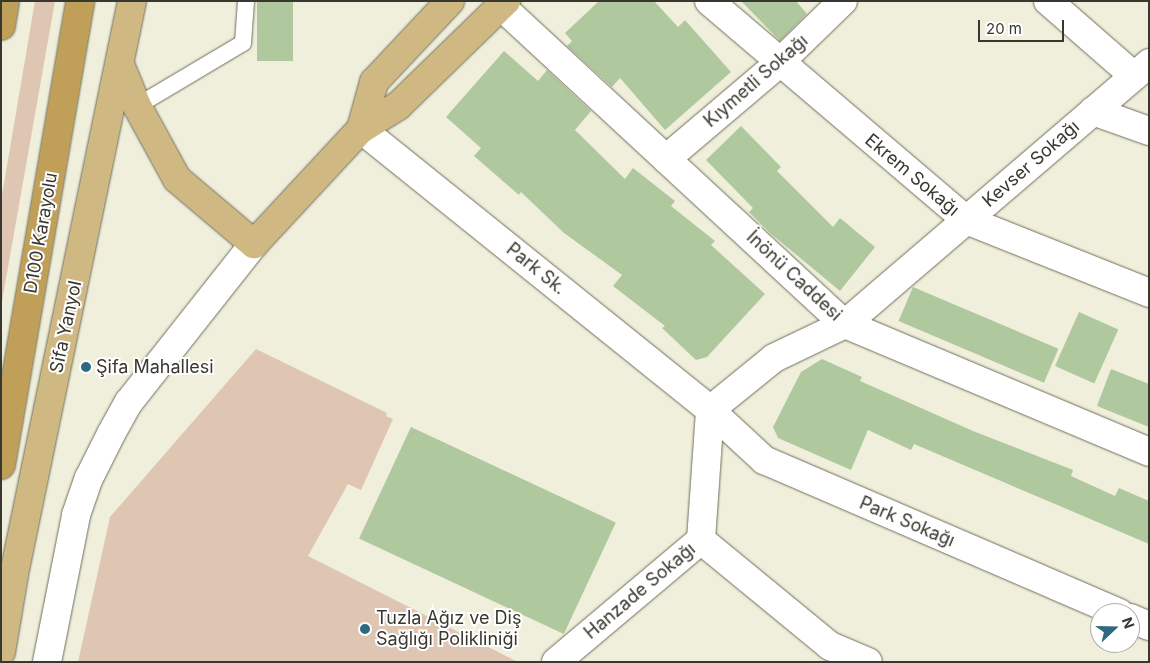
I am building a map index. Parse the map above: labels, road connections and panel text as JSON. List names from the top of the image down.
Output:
{
  "streets": {
    "highway": ["D100 Karayolu"],
    "main road": ["Sifa Yanyol"],
    "street": [
      "Kıymetli Sokağı",
      "Kevser Sokağı",
      "Ekrem Sokağı",
      "Park Sk.",
      "İnönü Caddesi",
      "Park Sokağı",
      "Hanzade Sokağı"
    ]
  },
  "crossings": [
    ["Kıymetli Sokağı", "Ekrem Sokağı"],
    ["Kıymetli Sokağı", "İnönü Caddesi"],
    ["Kevser Sokağı", "Ekrem Sokağı"],
    ["Kevser Sokağı", "Park Sk."],
    ["Kevser Sokağı", "İnönü Caddesi"],
    ["Kevser Sokağı", "Park Sokağı"],
    ["Park Sk.", "Park Sokağı"]
  ],
  "places": ["Şifa Mahallesi", "Tuzla Ağız ve Diş Sağlığı Polikliniği"],
  "scale_bar": "20 m",
  "north": "right"
}
